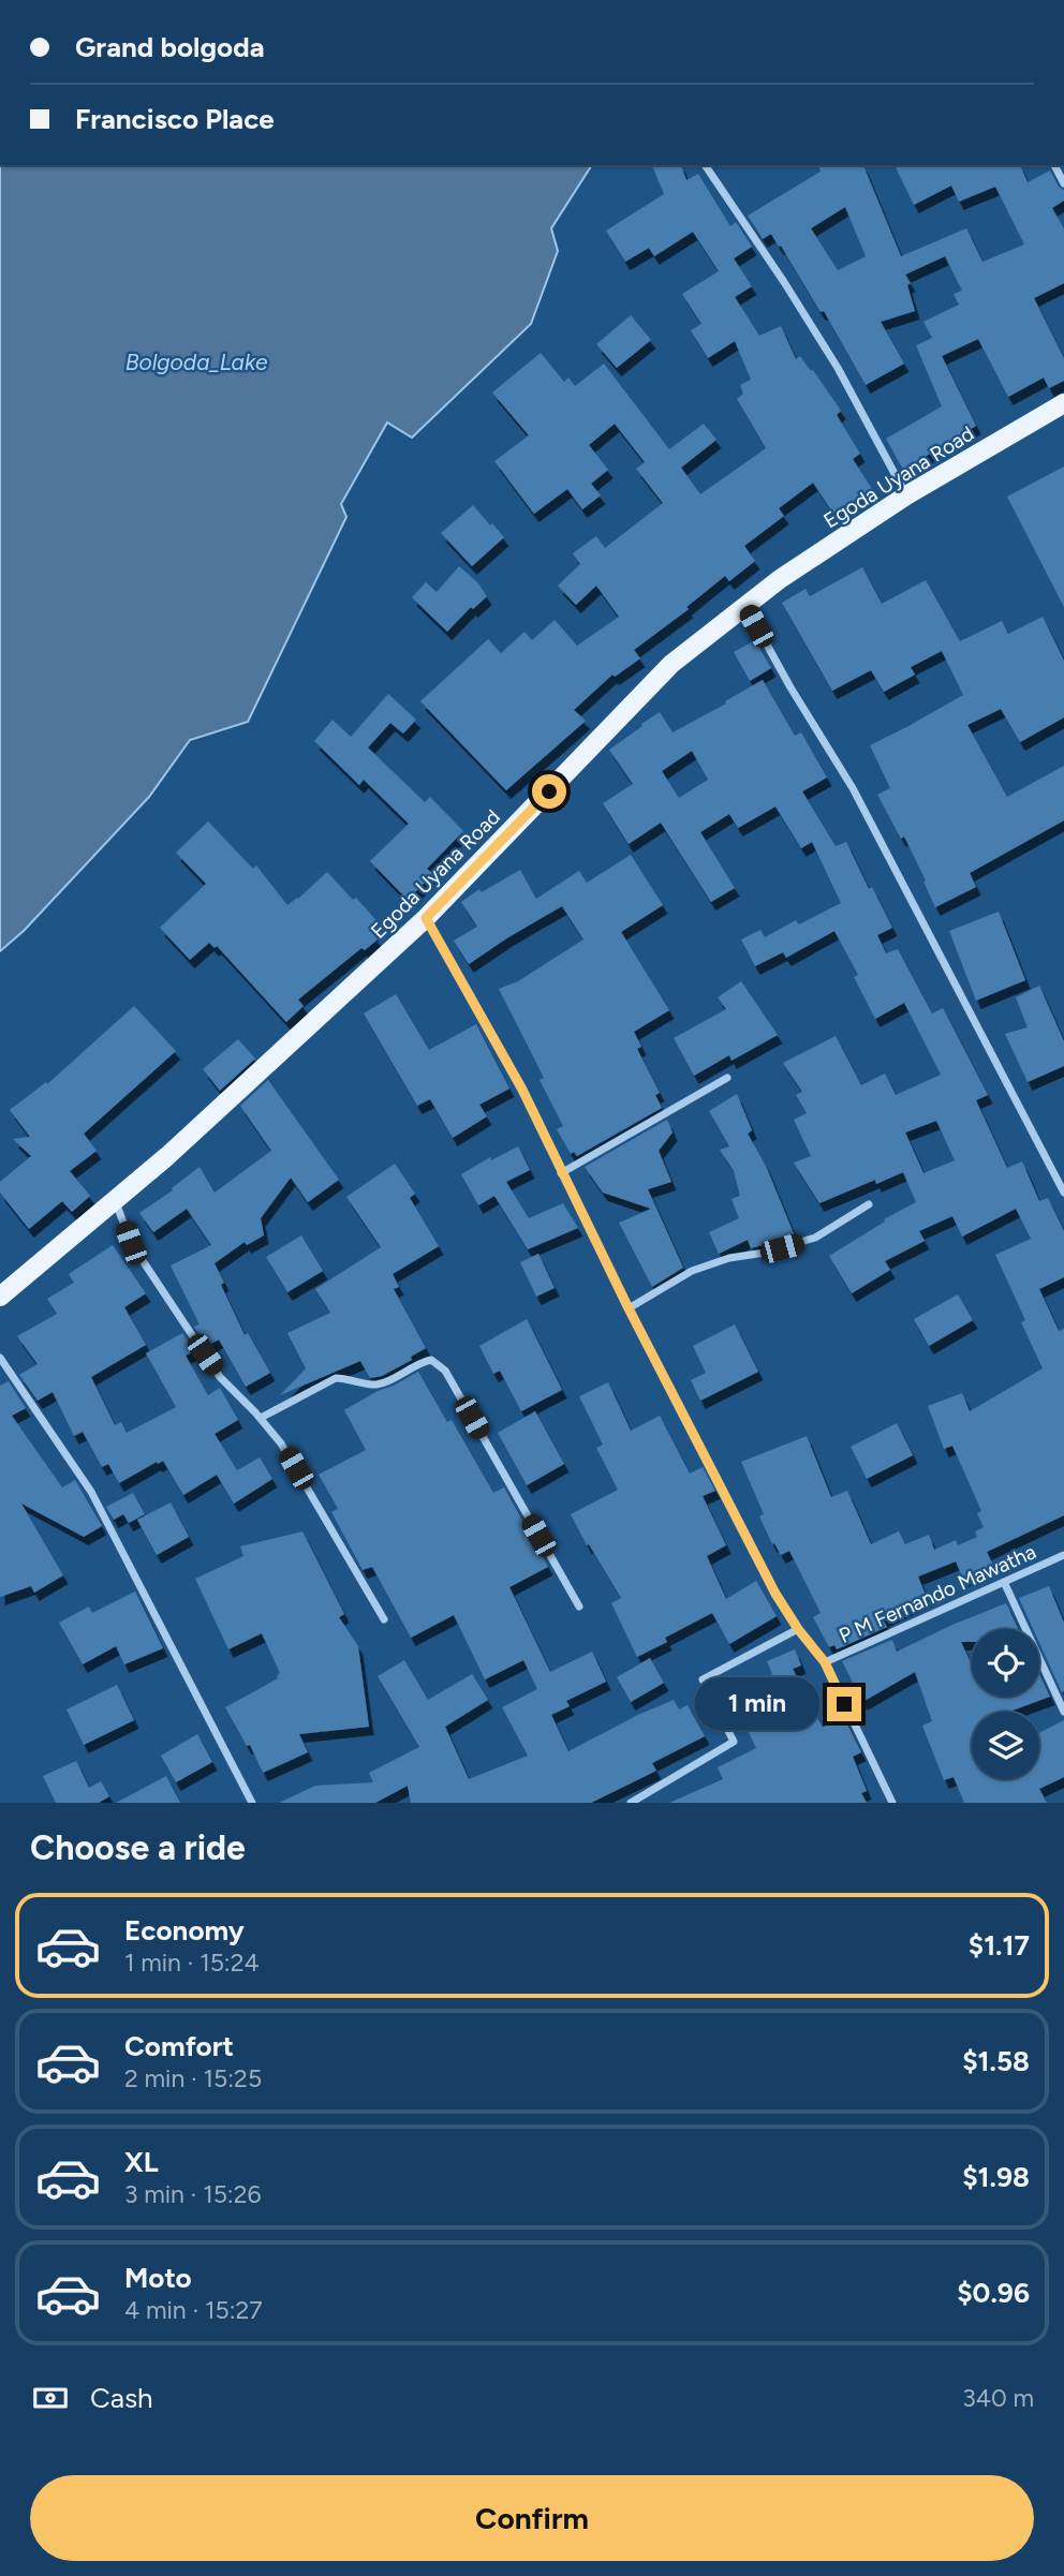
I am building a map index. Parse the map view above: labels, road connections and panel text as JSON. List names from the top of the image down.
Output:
{
  "streets": {
    "main road": ["Egoda Uyana Road"],
    "street": ["P M Fernando Mawatha"]
  },
  "water": ["Bolgoda_Lake"],
  "page": {
    "banner": ["Grand bolgoda", "Francisco Place"],
    "bubble": "1 min",
    "heading": "Choose a ride",
    "list": [
      {
        "name": "Economy",
        "note": "1 min · 15:24",
        "value": "$1.17"
      },
      {
        "name": "Comfort",
        "note": "2 min · 15:25",
        "value": "$1.58"
      },
      {
        "name": "XL",
        "note": "3 min · 15:26",
        "value": "$1.98"
      },
      {
        "name": "Moto",
        "note": "4 min · 15:27",
        "value": "$0.96"
      }
    ],
    "pay": ["Cash", "340 m"],
    "buttons": "Confirm"
  }
}
